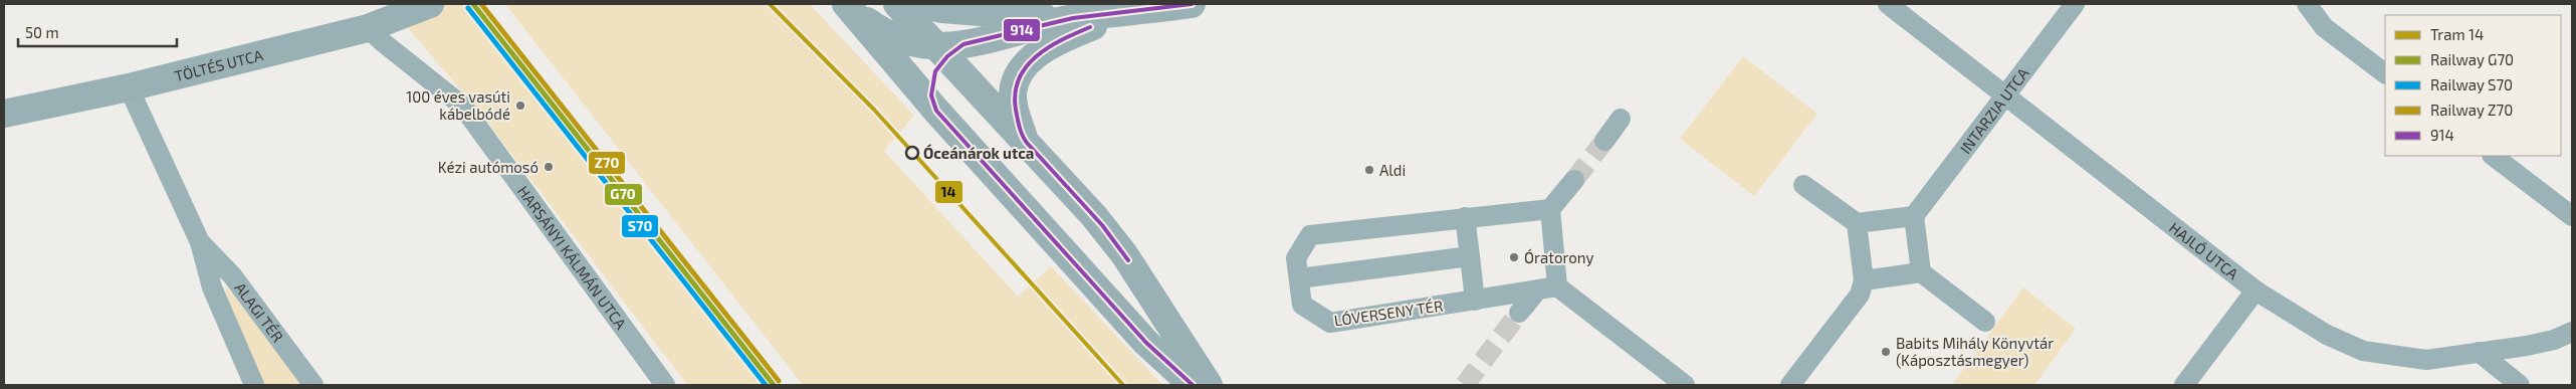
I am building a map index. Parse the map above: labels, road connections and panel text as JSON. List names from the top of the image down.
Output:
{
  "streets": {
    "street": [
      "TÖLTÉS UTCA",
      "INTARZIA UTCA",
      "HAJLÓ UTCA",
      "HARSÁNYI KÁLMÁN UTCA",
      "ALAGI TÉR",
      "LÓVERSENY TÉR"
    ]
  },
  "crossings": [
    ["TÖLTÉS UTCA", "HARSÁNYI KÁLMÁN UTCA"],
    ["TÖLTÉS UTCA", "ALAGI TÉR"],
    ["INTARZIA UTCA", "HAJLÓ UTCA"]
  ],
  "places": [
    "100 éves vasúti kábelbódé",
    "Óceánárok utca",
    "Kézi autómosó",
    "Aldi",
    "Óratorony",
    "Babits Mihály Könyvtár (Káposztásmegyer)"
  ],
  "lines": [
    "tram line 14",
    "rail line G70",
    "rail line Z70",
    "transit line 914",
    "rail line S70"
  ],
  "legend": [
    "Tram 14",
    "Railway G70",
    "Railway S70",
    "Railway Z70",
    "914"
  ],
  "scale_bar": "50 m"
}
